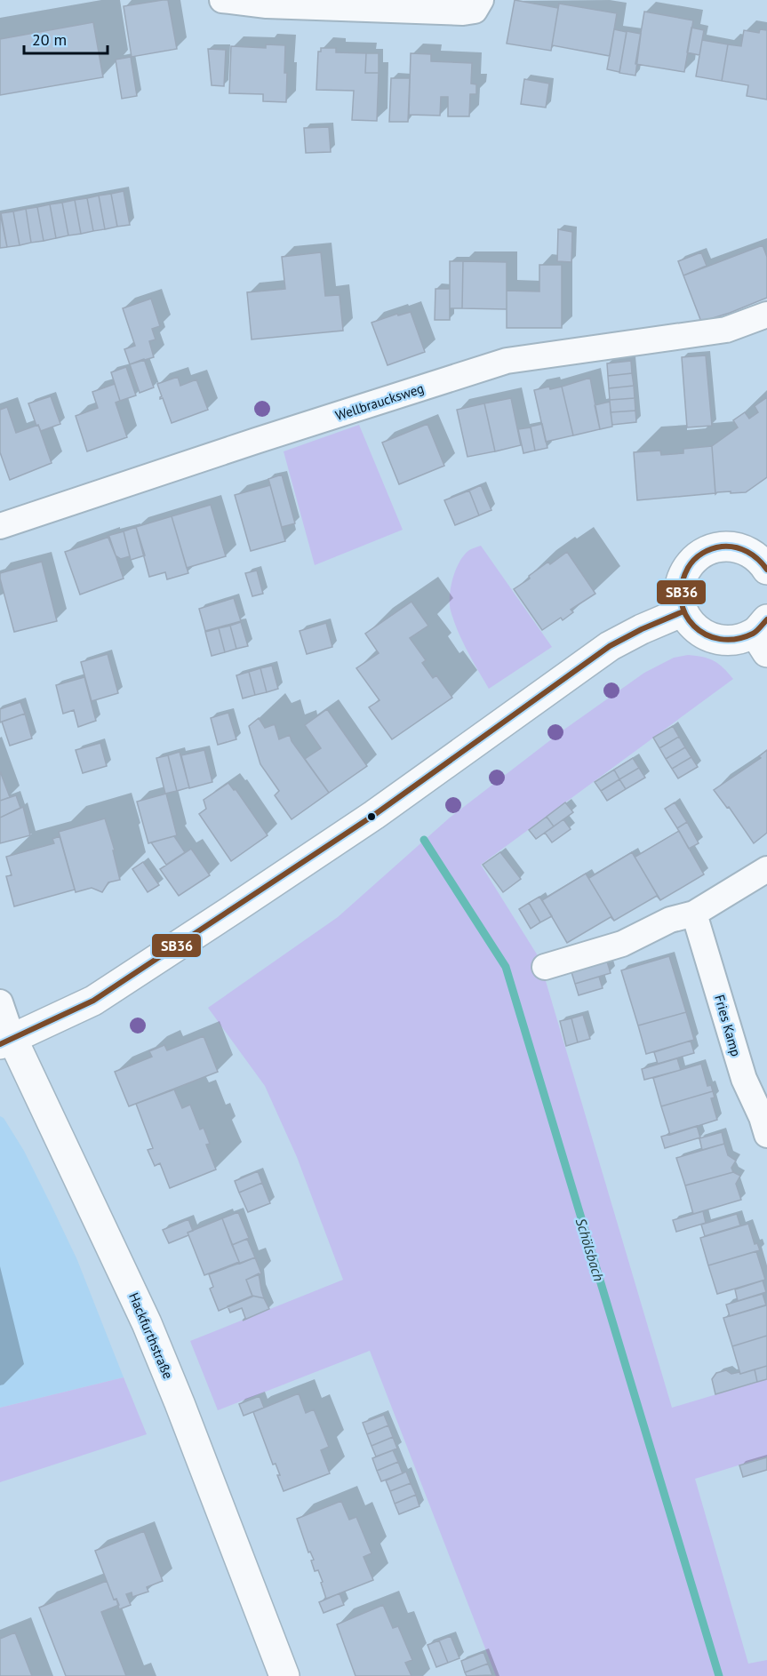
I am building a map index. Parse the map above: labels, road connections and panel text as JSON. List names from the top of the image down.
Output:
{
  "streets": {
    "main road": ["Hackfurthstraße"],
    "street": ["Wellbraucksweg", "Fries Kamp"]
  },
  "water": ["Schölsbach"],
  "lines": ["transit line SB36"],
  "scale_bar": "20 m"
}
